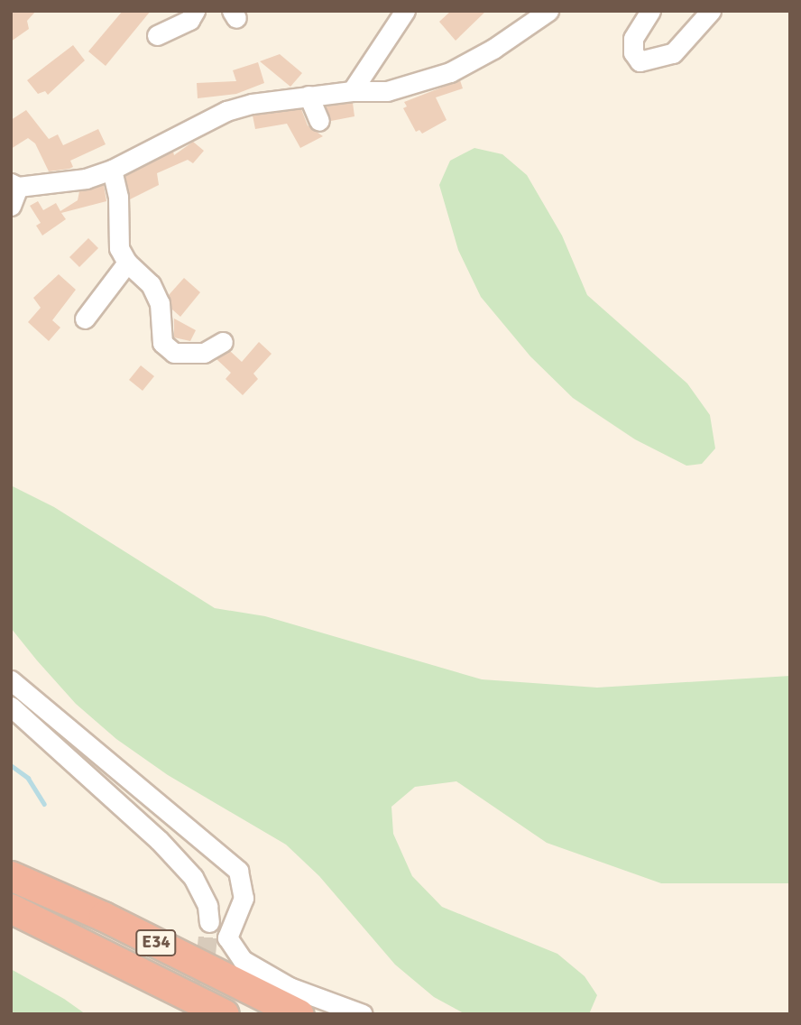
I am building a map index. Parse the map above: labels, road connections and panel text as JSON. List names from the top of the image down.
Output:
{
  "streets": {
    "highway": ["E34"]
  }
}
